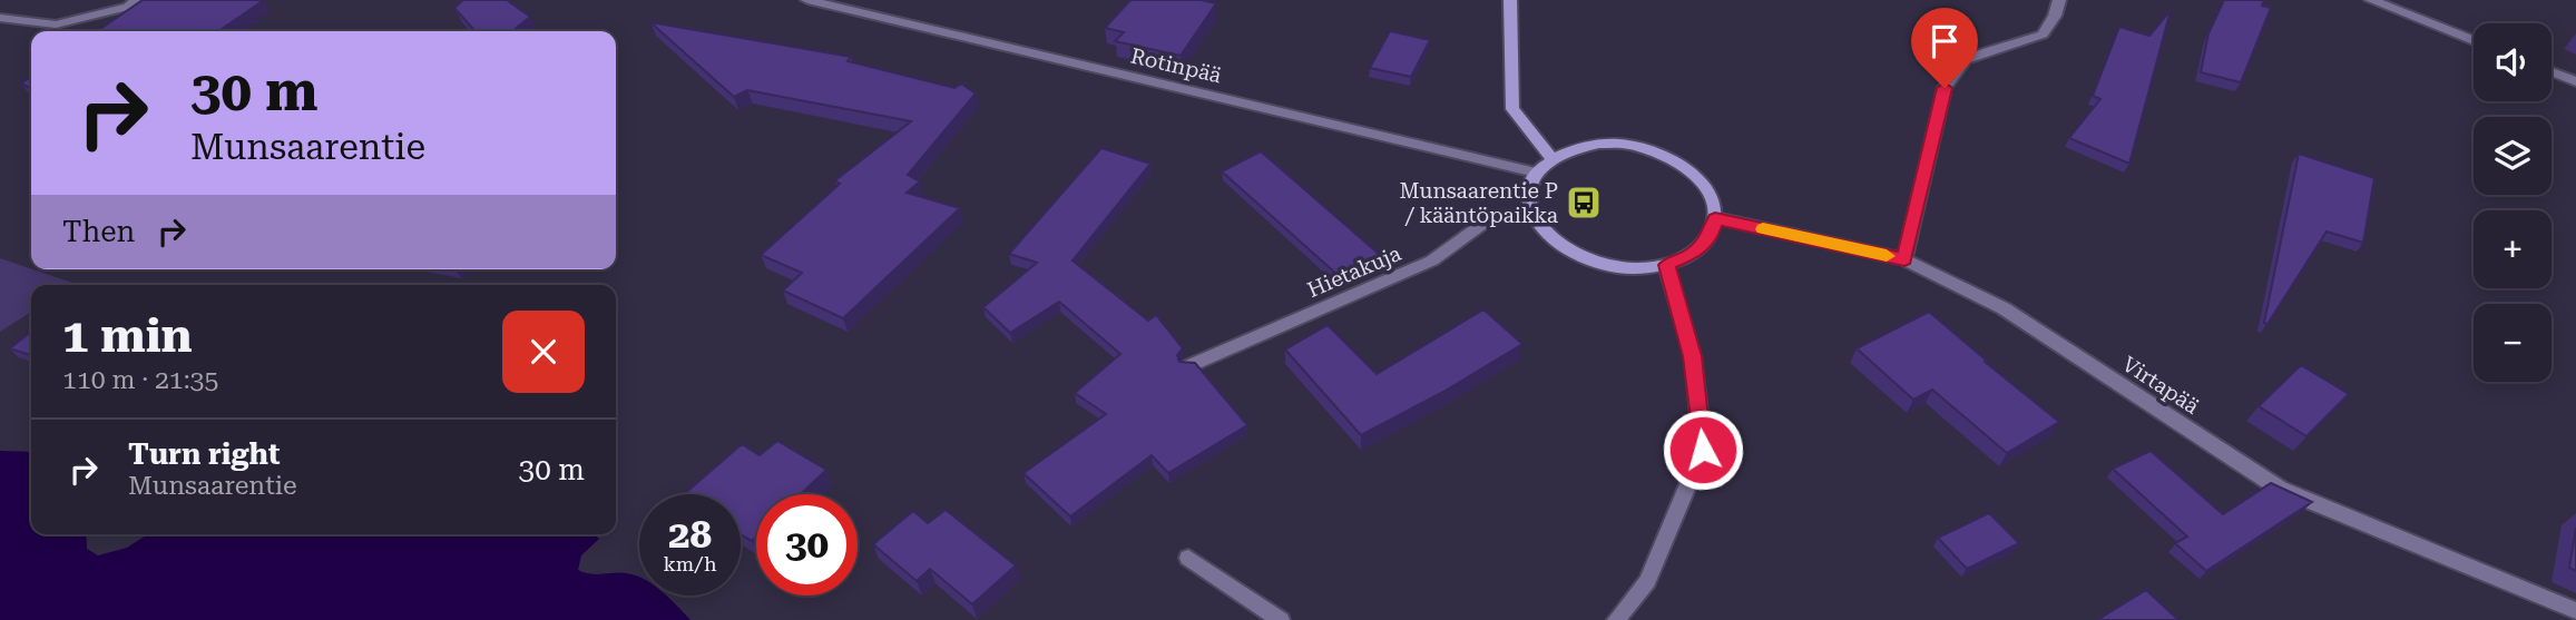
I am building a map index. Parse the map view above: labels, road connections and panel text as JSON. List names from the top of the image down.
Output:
{
  "streets": {
    "street": ["Rotinpää", "Hietakuja", "Virtapää"]
  },
  "crossings": [
    ["Rotinpää", "Hietakuja"],
    ["Rotinpää", "Virtapää"],
    ["Hietakuja", "Virtapää"]
  ],
  "places": {
    "bus stop": ["Munsaarentie P / kääntöpaikka"]
  },
  "page": {
    "map_buttons": ["+", "−"],
    "turn": ["30 m", "Munsaarentie"],
    "then": "Then",
    "heading": ["1 min", "110 m · 21:35"],
    "list": [
      {
        "name": "Turn right",
        "note": "Munsaarentie",
        "value": "30 m"
      }
    ],
    "speed": "28 km/h",
    "limit": "30"
  }
}
